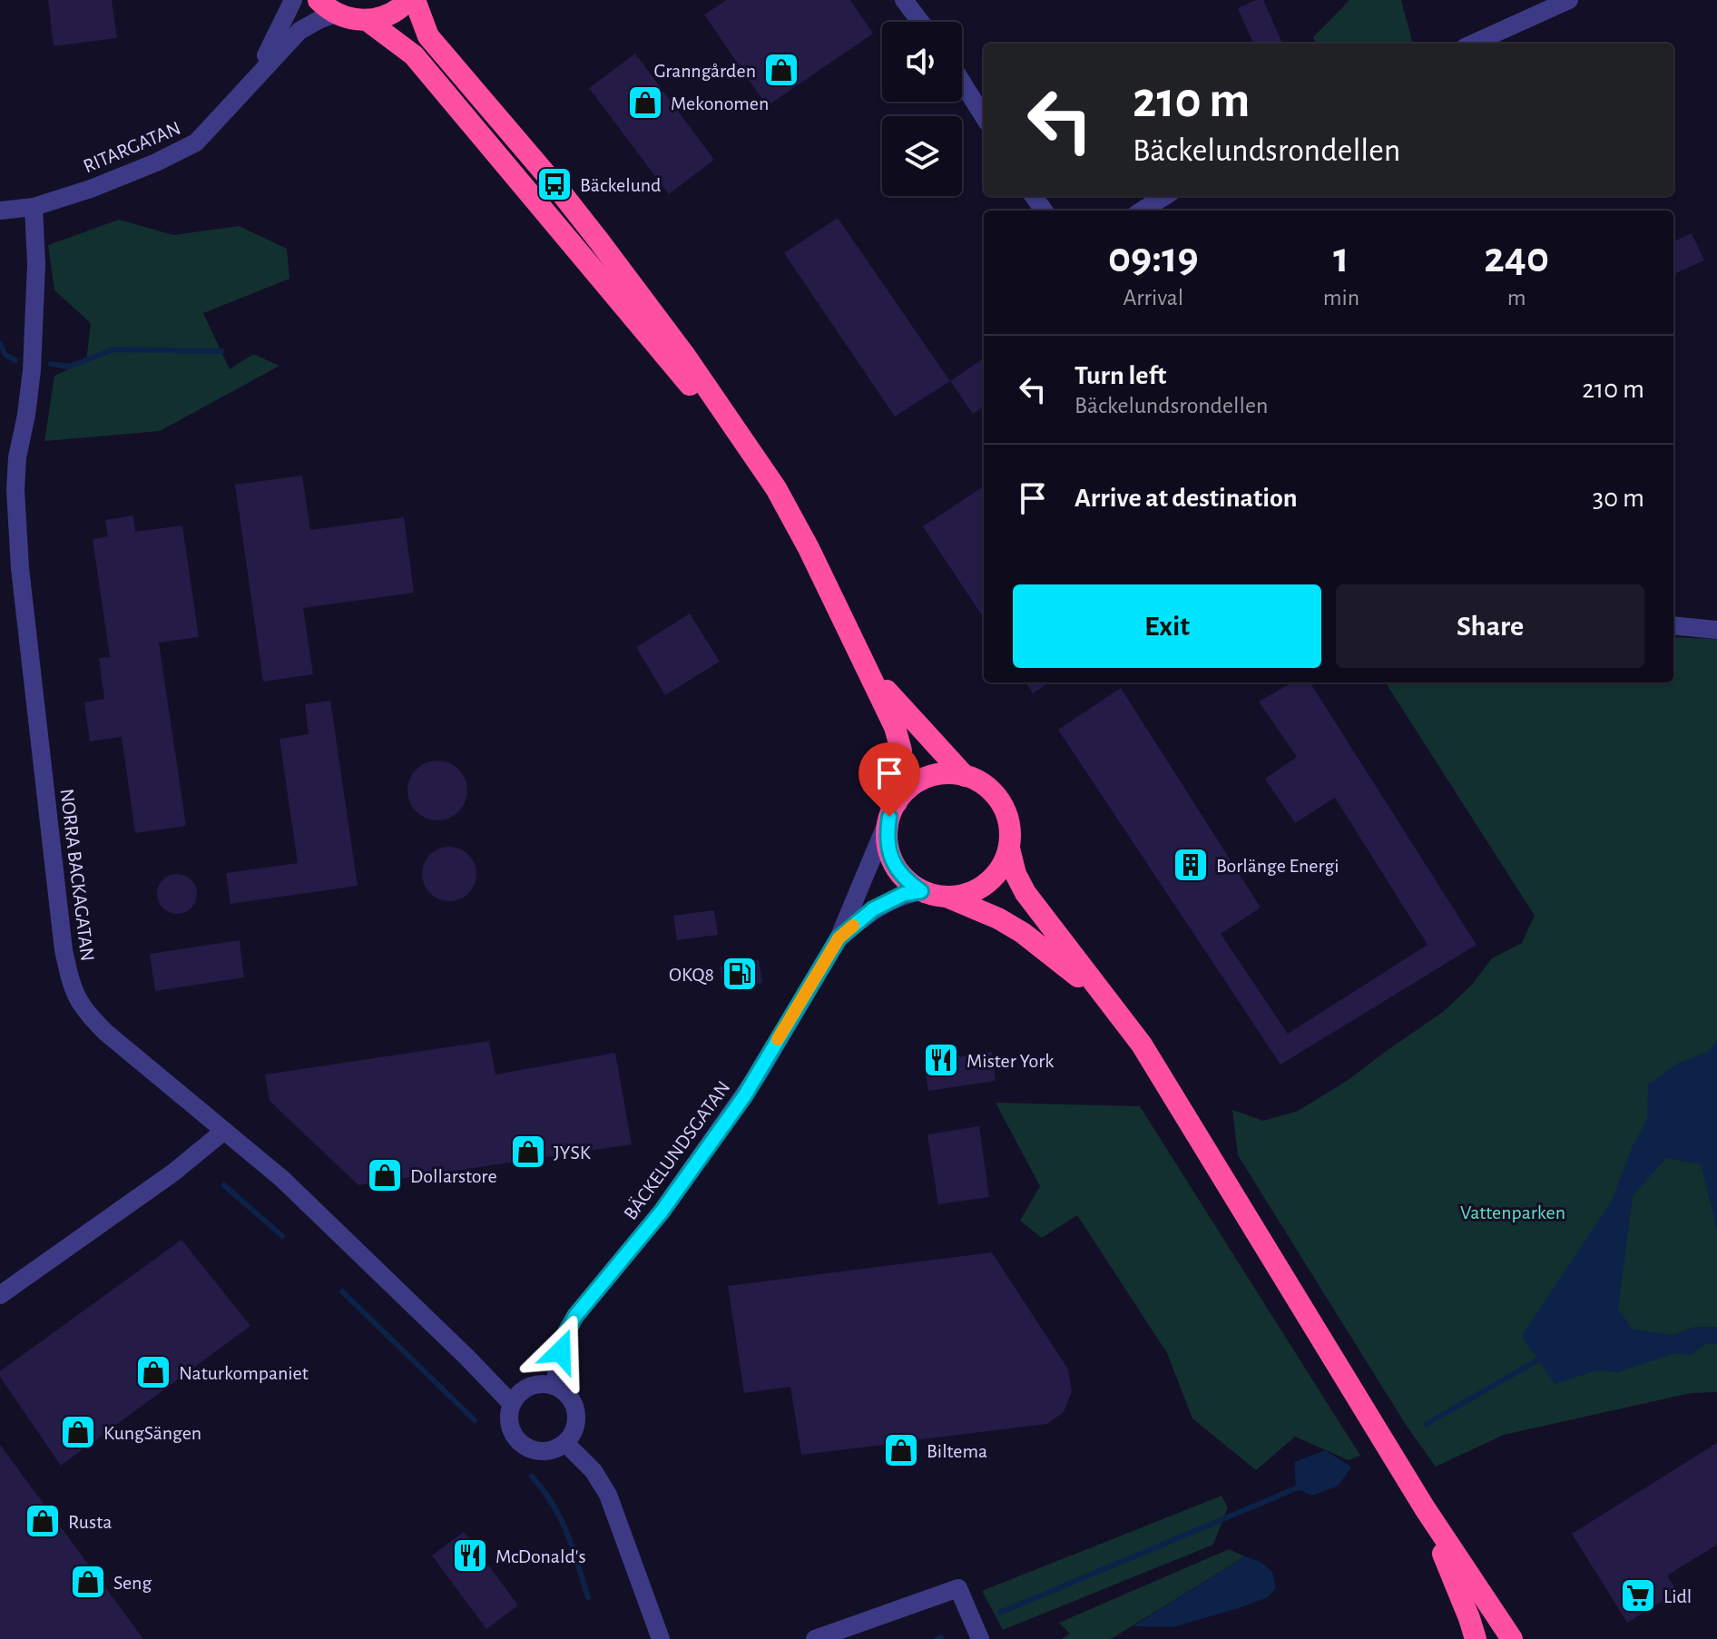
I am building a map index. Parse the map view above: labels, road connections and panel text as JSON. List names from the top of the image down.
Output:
{
  "streets": {
    "street": ["RITARGATAN", "NORRA BACKAGATAN", "BÄCKELUNDSGATAN"]
  },
  "crossings": [
    ["RITARGATAN", "NORRA BACKAGATAN"],
    ["NORRA BACKAGATAN", "BÄCKELUNDSGATAN"]
  ],
  "parks": ["Vattenparken"],
  "places": {
    "shop": [
      "Granngården",
      "Mekonomen",
      "JYSK",
      "Dollarstore",
      "Naturkompaniet",
      "KungSängen",
      "Biltema",
      "Rusta",
      "Seng"
    ],
    "bus stop": ["Bäckelund"],
    "building": ["Borlänge Energi"],
    "fuel station": ["OKQ8"],
    "restaurant": ["Mister York", "McDonald's"],
    "supermarket": ["Lidl"]
  },
  "page": {
    "turn": ["210 m", "Bäckelundsrondellen"],
    "eta": [
      "09:19",
      "Arrival",
      "1",
      "min",
      "240",
      "m"
    ],
    "list": [
      {
        "name": "Turn left",
        "note": "Bäckelundsrondellen",
        "value": "210 m"
      },
      {
        "name": "Arrive at destination",
        "value": "30 m"
      }
    ],
    "buttons": ["Exit", "Share"]
  }
}
